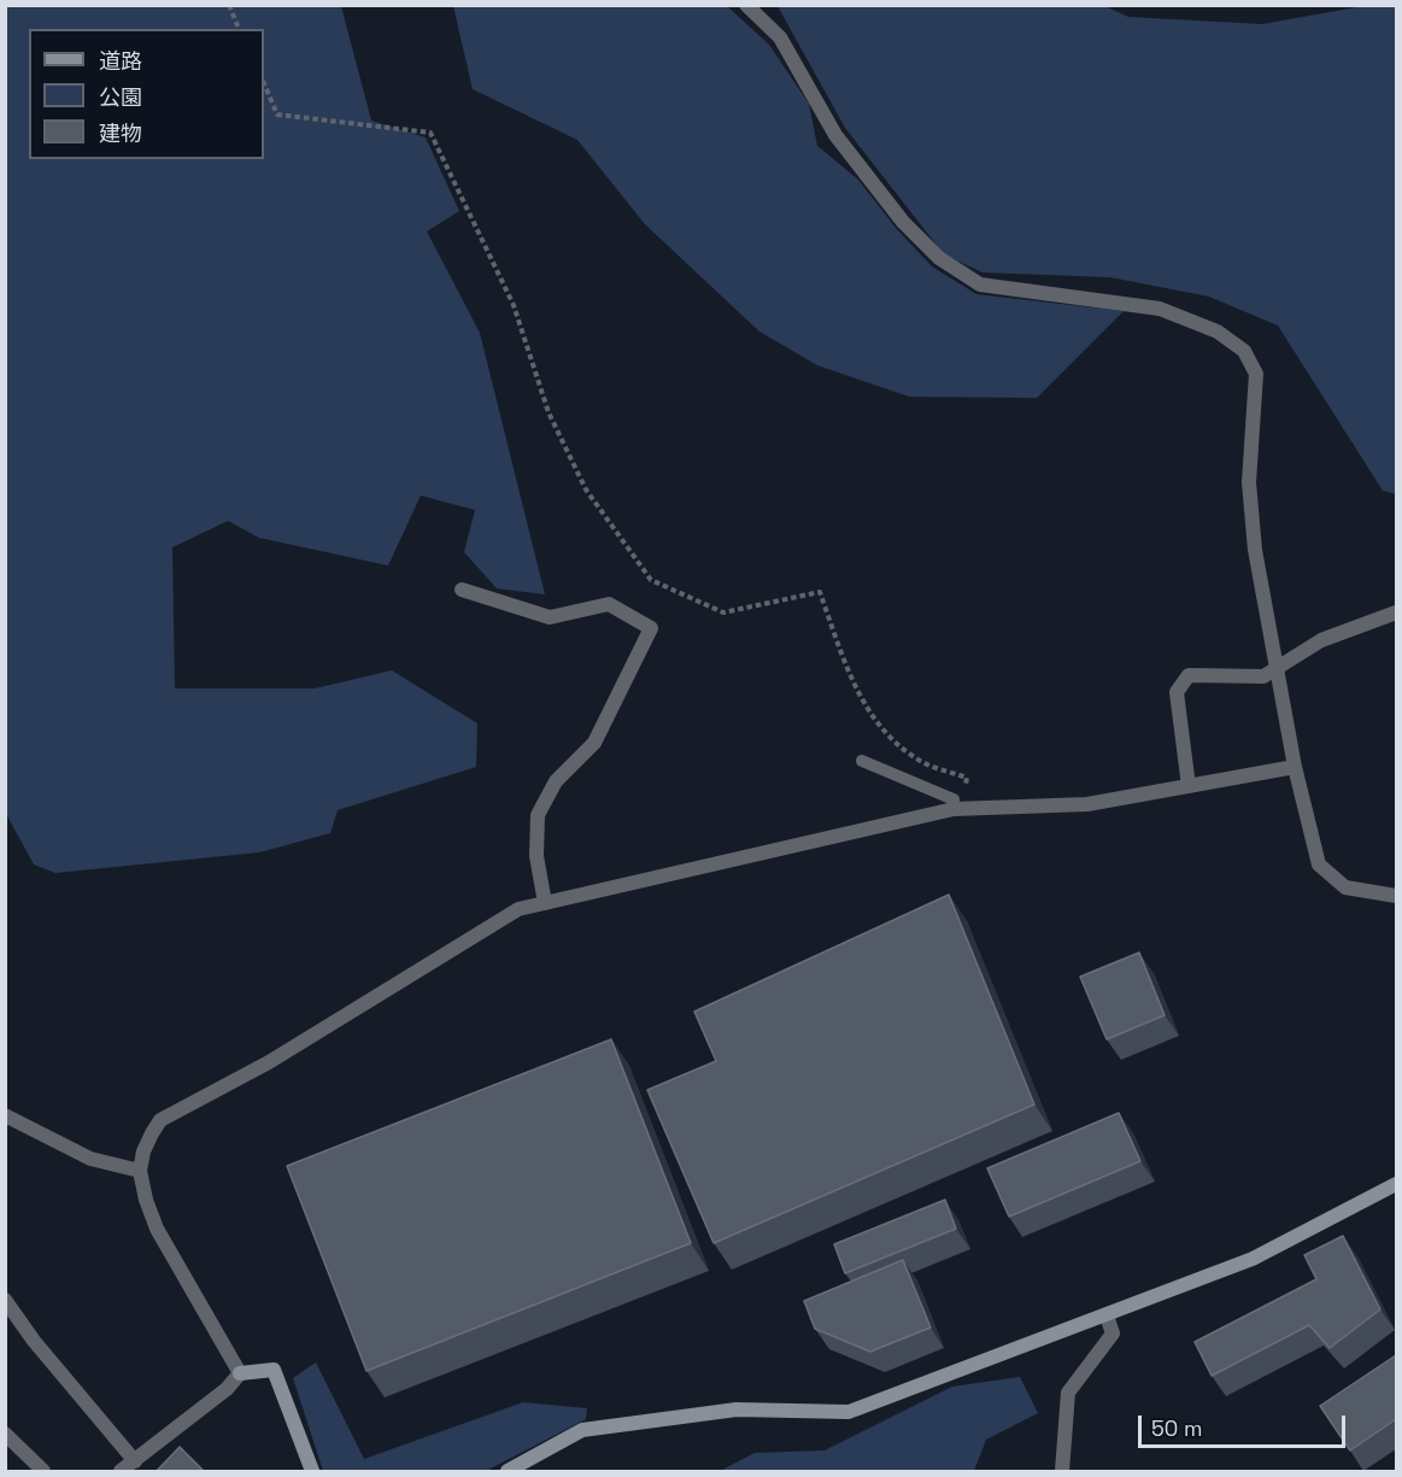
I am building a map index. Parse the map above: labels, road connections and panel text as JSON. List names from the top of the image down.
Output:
{
  "legend": ["道路", "公園", "建物"],
  "scale_bar": "50 m"
}
